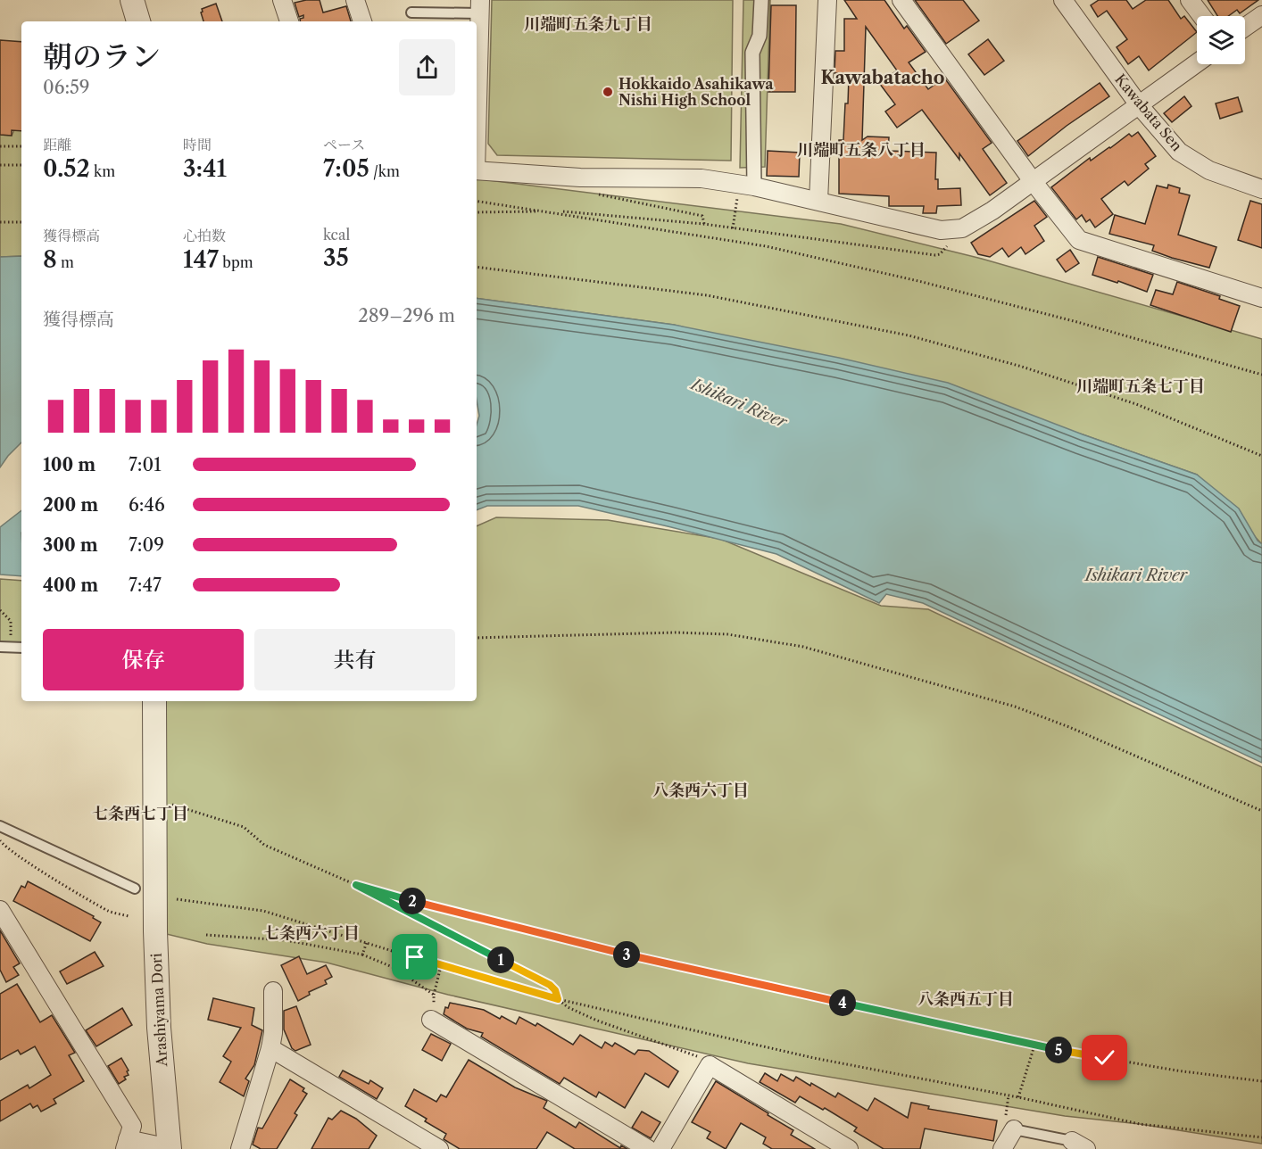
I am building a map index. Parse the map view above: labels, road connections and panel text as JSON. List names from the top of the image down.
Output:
{
  "streets": {
    "street": ["Kawabata Sen", "Arashiyama Dori"]
  },
  "districts": [
    "川端町五条九丁目",
    "Kawabatacho",
    "川端町五条八丁目",
    "川端町五条七丁目",
    "八条西六丁目",
    "七条西七丁目",
    "七条西六丁目",
    "八条西五丁目"
  ],
  "water": ["Ishikari River"],
  "places": ["Hokkaido Asahikawa Nishi High School"],
  "page": {
    "heading": ["朝のラン", "06:59"],
    "stats": [
      ["距離", "0.52 km"],
      ["時間", "3:41"],
      ["ペース", "7:05 /km"],
      ["獲得標高", "8 m"],
      ["心拍数", "147 bpm"],
      ["kcal", "35"]
    ],
    "chart": ["獲得標高", "289–296 m"],
    "list": [
      {
        "name": "100 m",
        "note": "7:01"
      },
      {
        "name": "200 m",
        "note": "6:46"
      },
      {
        "name": "300 m",
        "note": "7:09"
      },
      {
        "name": "400 m",
        "note": "7:47"
      }
    ],
    "buttons": ["保存", "共有"],
    "pins": [
      "2",
      "3",
      "1",
      "4",
      "5"
    ]
  }
}
